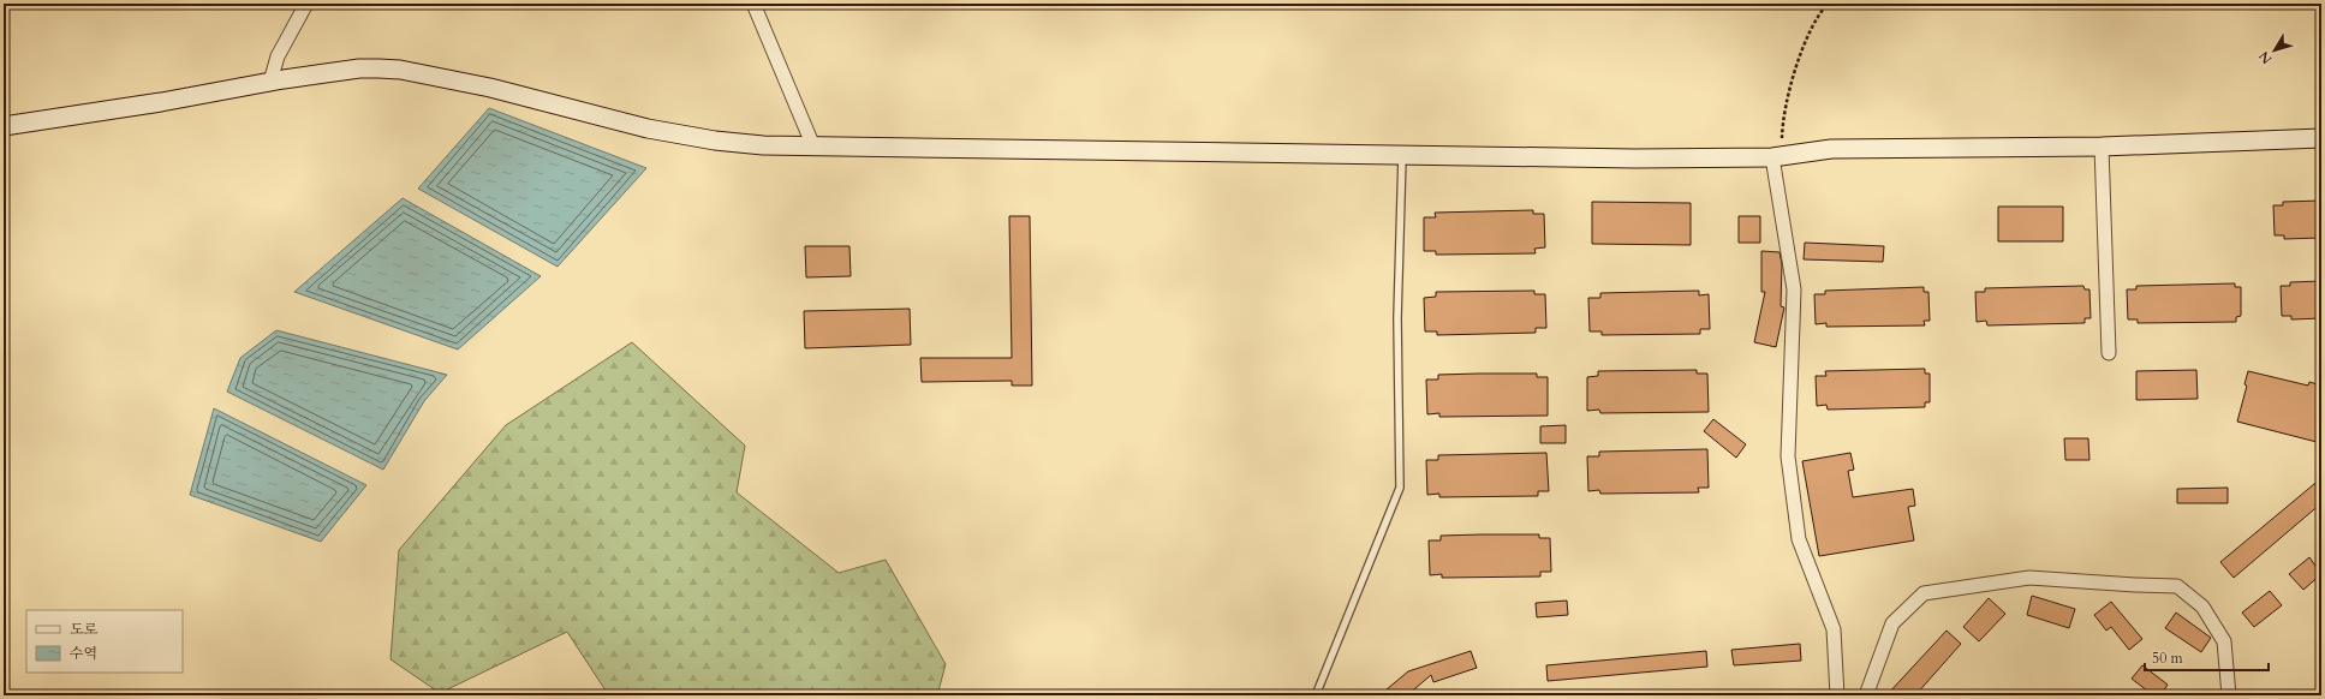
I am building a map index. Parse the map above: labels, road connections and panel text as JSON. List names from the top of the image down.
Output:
{
  "legend": ["도로", "수역"],
  "scale_bar": "50 m",
  "north": "bottom left"
}
